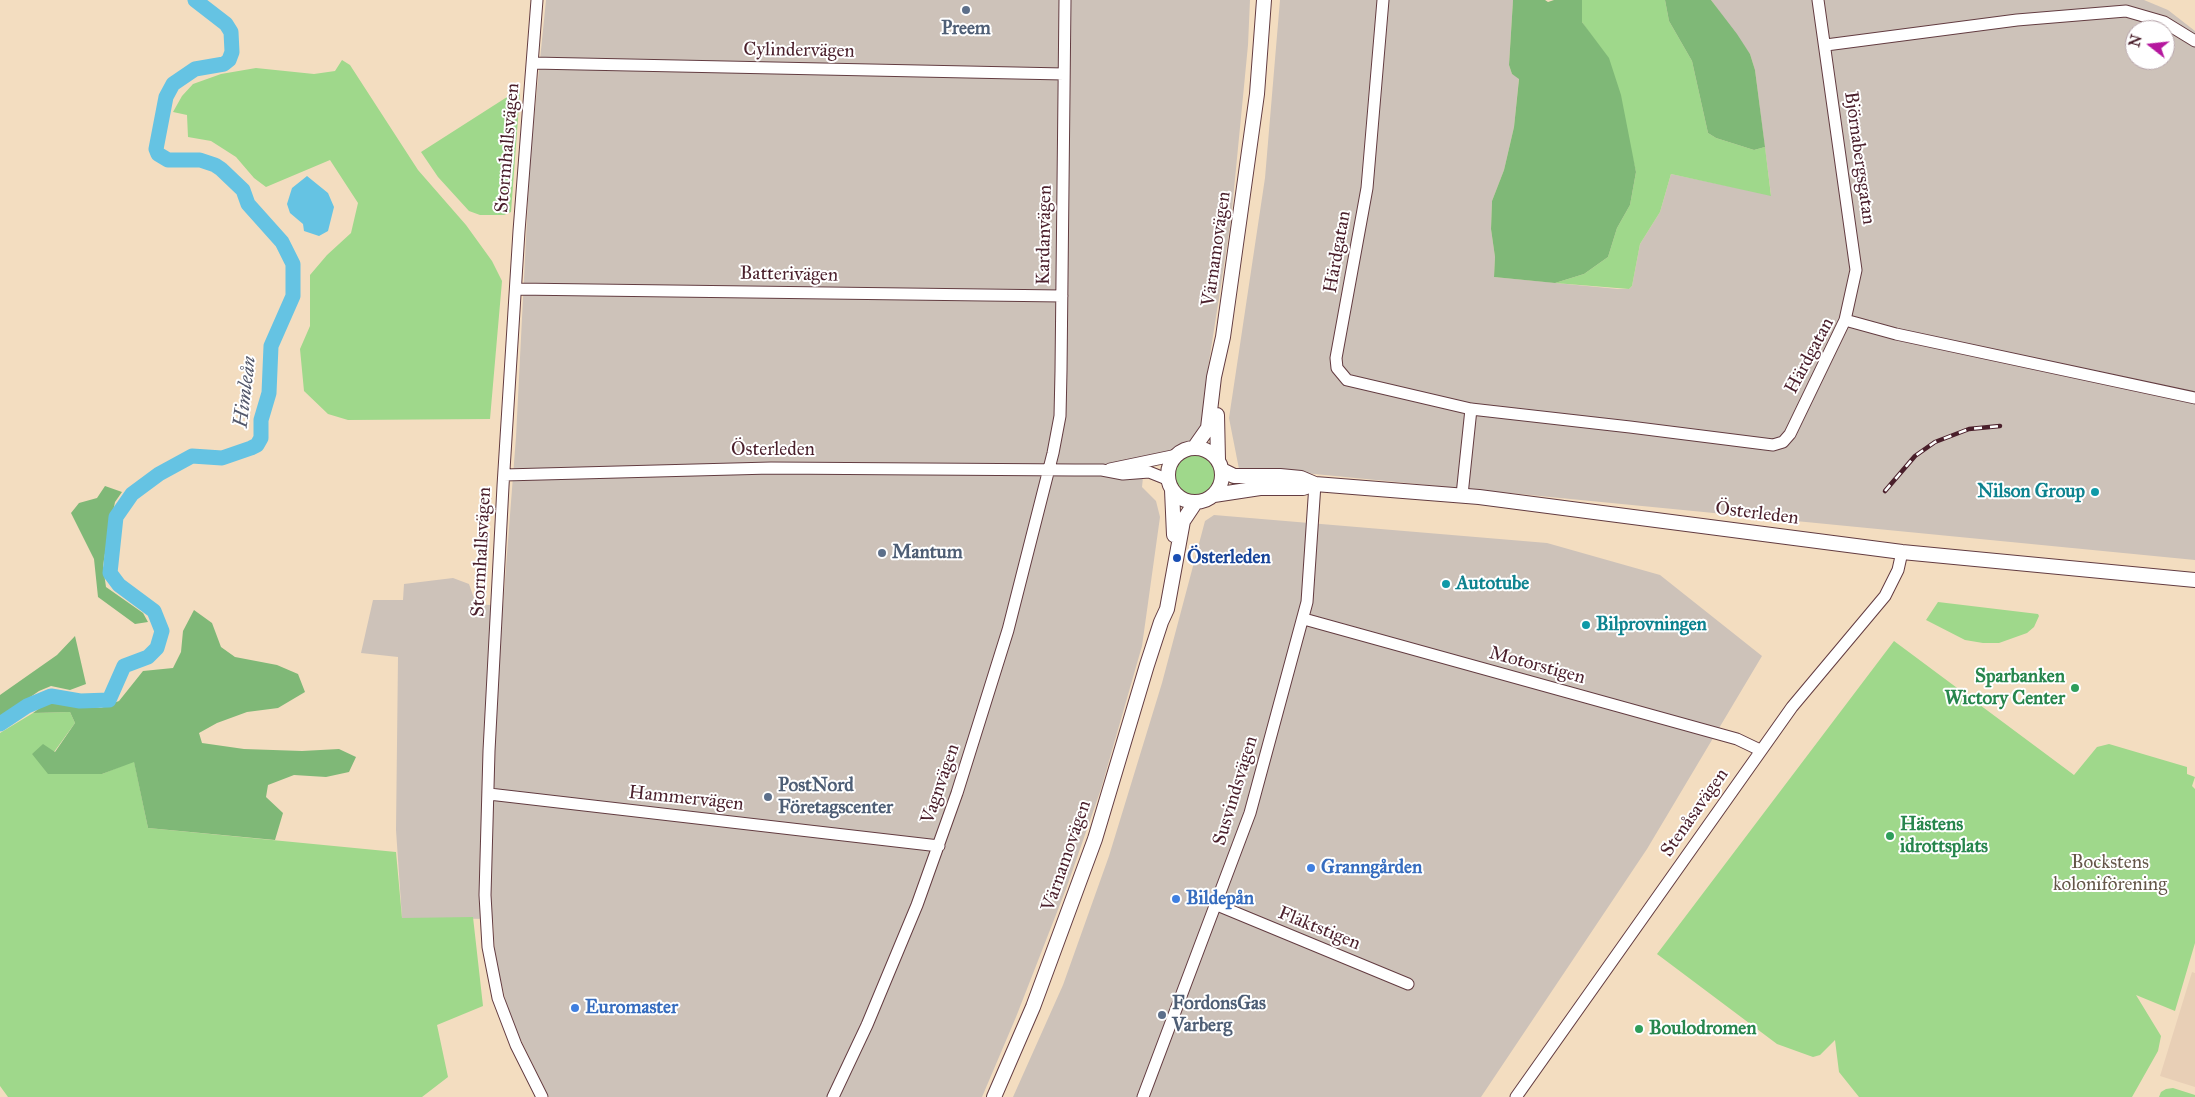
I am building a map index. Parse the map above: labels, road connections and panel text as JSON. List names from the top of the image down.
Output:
{
  "streets": {
    "main road": ["Värnamovägen", "Österleden"],
    "street": [
      "Cylindervägen",
      "Stormhallsvägen",
      "Björnabergsgatan",
      "Kardanvägen",
      "Härdgatan",
      "Batterivägen",
      "Motorstigen",
      "Vagnvägen",
      "Susvindsvägen",
      "Hammervägen",
      "Stenåsavägen",
      "Fläktstigen"
    ]
  },
  "crossings": [
    ["Cylindervägen", "Stormhallsvägen"],
    ["Cylindervägen", "Kardanvägen"],
    ["Stormhallsvägen", "Batterivägen"],
    ["Stormhallsvägen", "Österleden"],
    ["Stormhallsvägen", "Hammervägen"],
    ["Björnabergsgatan", "Härdgatan"],
    ["Kardanvägen", "Batterivägen"],
    ["Kardanvägen", "Österleden"],
    ["Kardanvägen", "Vagnvägen"],
    ["Värnamovägen", "Österleden"],
    ["Österleden", "Vagnvägen"],
    ["Österleden", "Susvindsvägen"],
    ["Österleden", "Stenåsavägen"],
    ["Motorstigen", "Susvindsvägen"],
    ["Motorstigen", "Stenåsavägen"],
    ["Vagnvägen", "Hammervägen"],
    ["Susvindsvägen", "Fläktstigen"]
  ],
  "water": ["Himleån"],
  "parks": ["Bockstens koloniförening"],
  "places": [
    "Preem",
    "Nilson Group",
    "Mantum",
    "Österleden",
    "Autotube",
    "Bilprovningen",
    "Sparbanken Wictory Center",
    "PostNord Företagscenter",
    "Hästens idrottsplats",
    "Granngården",
    "Bildepån",
    "Euromaster",
    "FordonsGas Varberg",
    "Boulodromen"
  ],
  "north": "left"
}
